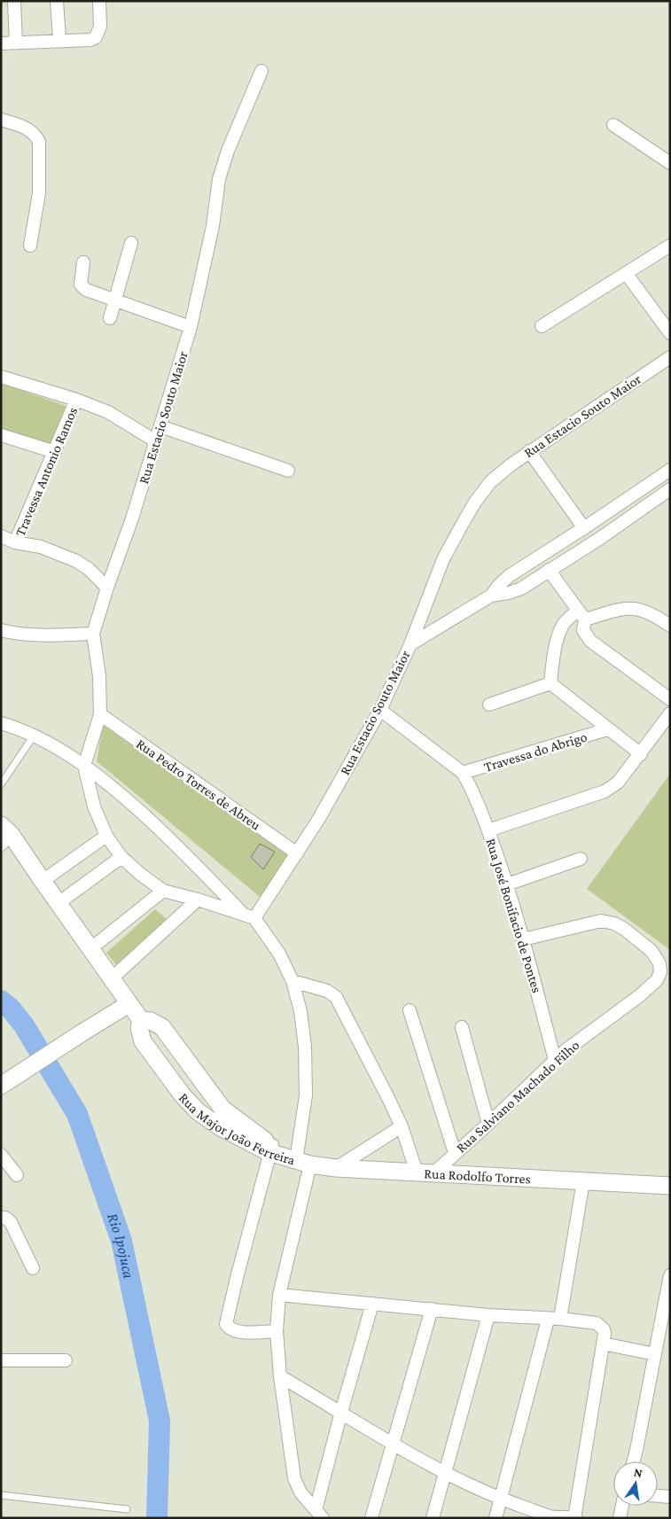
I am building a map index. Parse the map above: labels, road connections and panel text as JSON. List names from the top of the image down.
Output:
{
  "streets": {
    "main road": ["Rua Major João Ferreira", "Rua Rodolfo Torres"],
    "street": [
      "Rua Estacio Souto Maior",
      "Travessa Antonio Ramos",
      "Travessa do Abrigo",
      "Rua Pedro Torres de Abreu",
      "Rua José Bonifacio de Pontes",
      "Rua Salviano Machado Filho"
    ]
  },
  "crossings": [
    ["Rua Estacio Souto Maior", "Rua Pedro Torres de Abreu"],
    ["Rua Estacio Souto Maior", "Rua José Bonifacio de Pontes"],
    ["Travessa do Abrigo", "Rua José Bonifacio de Pontes"],
    ["Rua José Bonifacio de Pontes", "Rua Salviano Machado Filho"],
    ["Rua Salviano Machado Filho", "Rua Rodolfo Torres"],
    ["Rua Major João Ferreira", "Rua Rodolfo Torres"]
  ],
  "water": ["Rio Ipojuca"],
  "north": "top"
}
